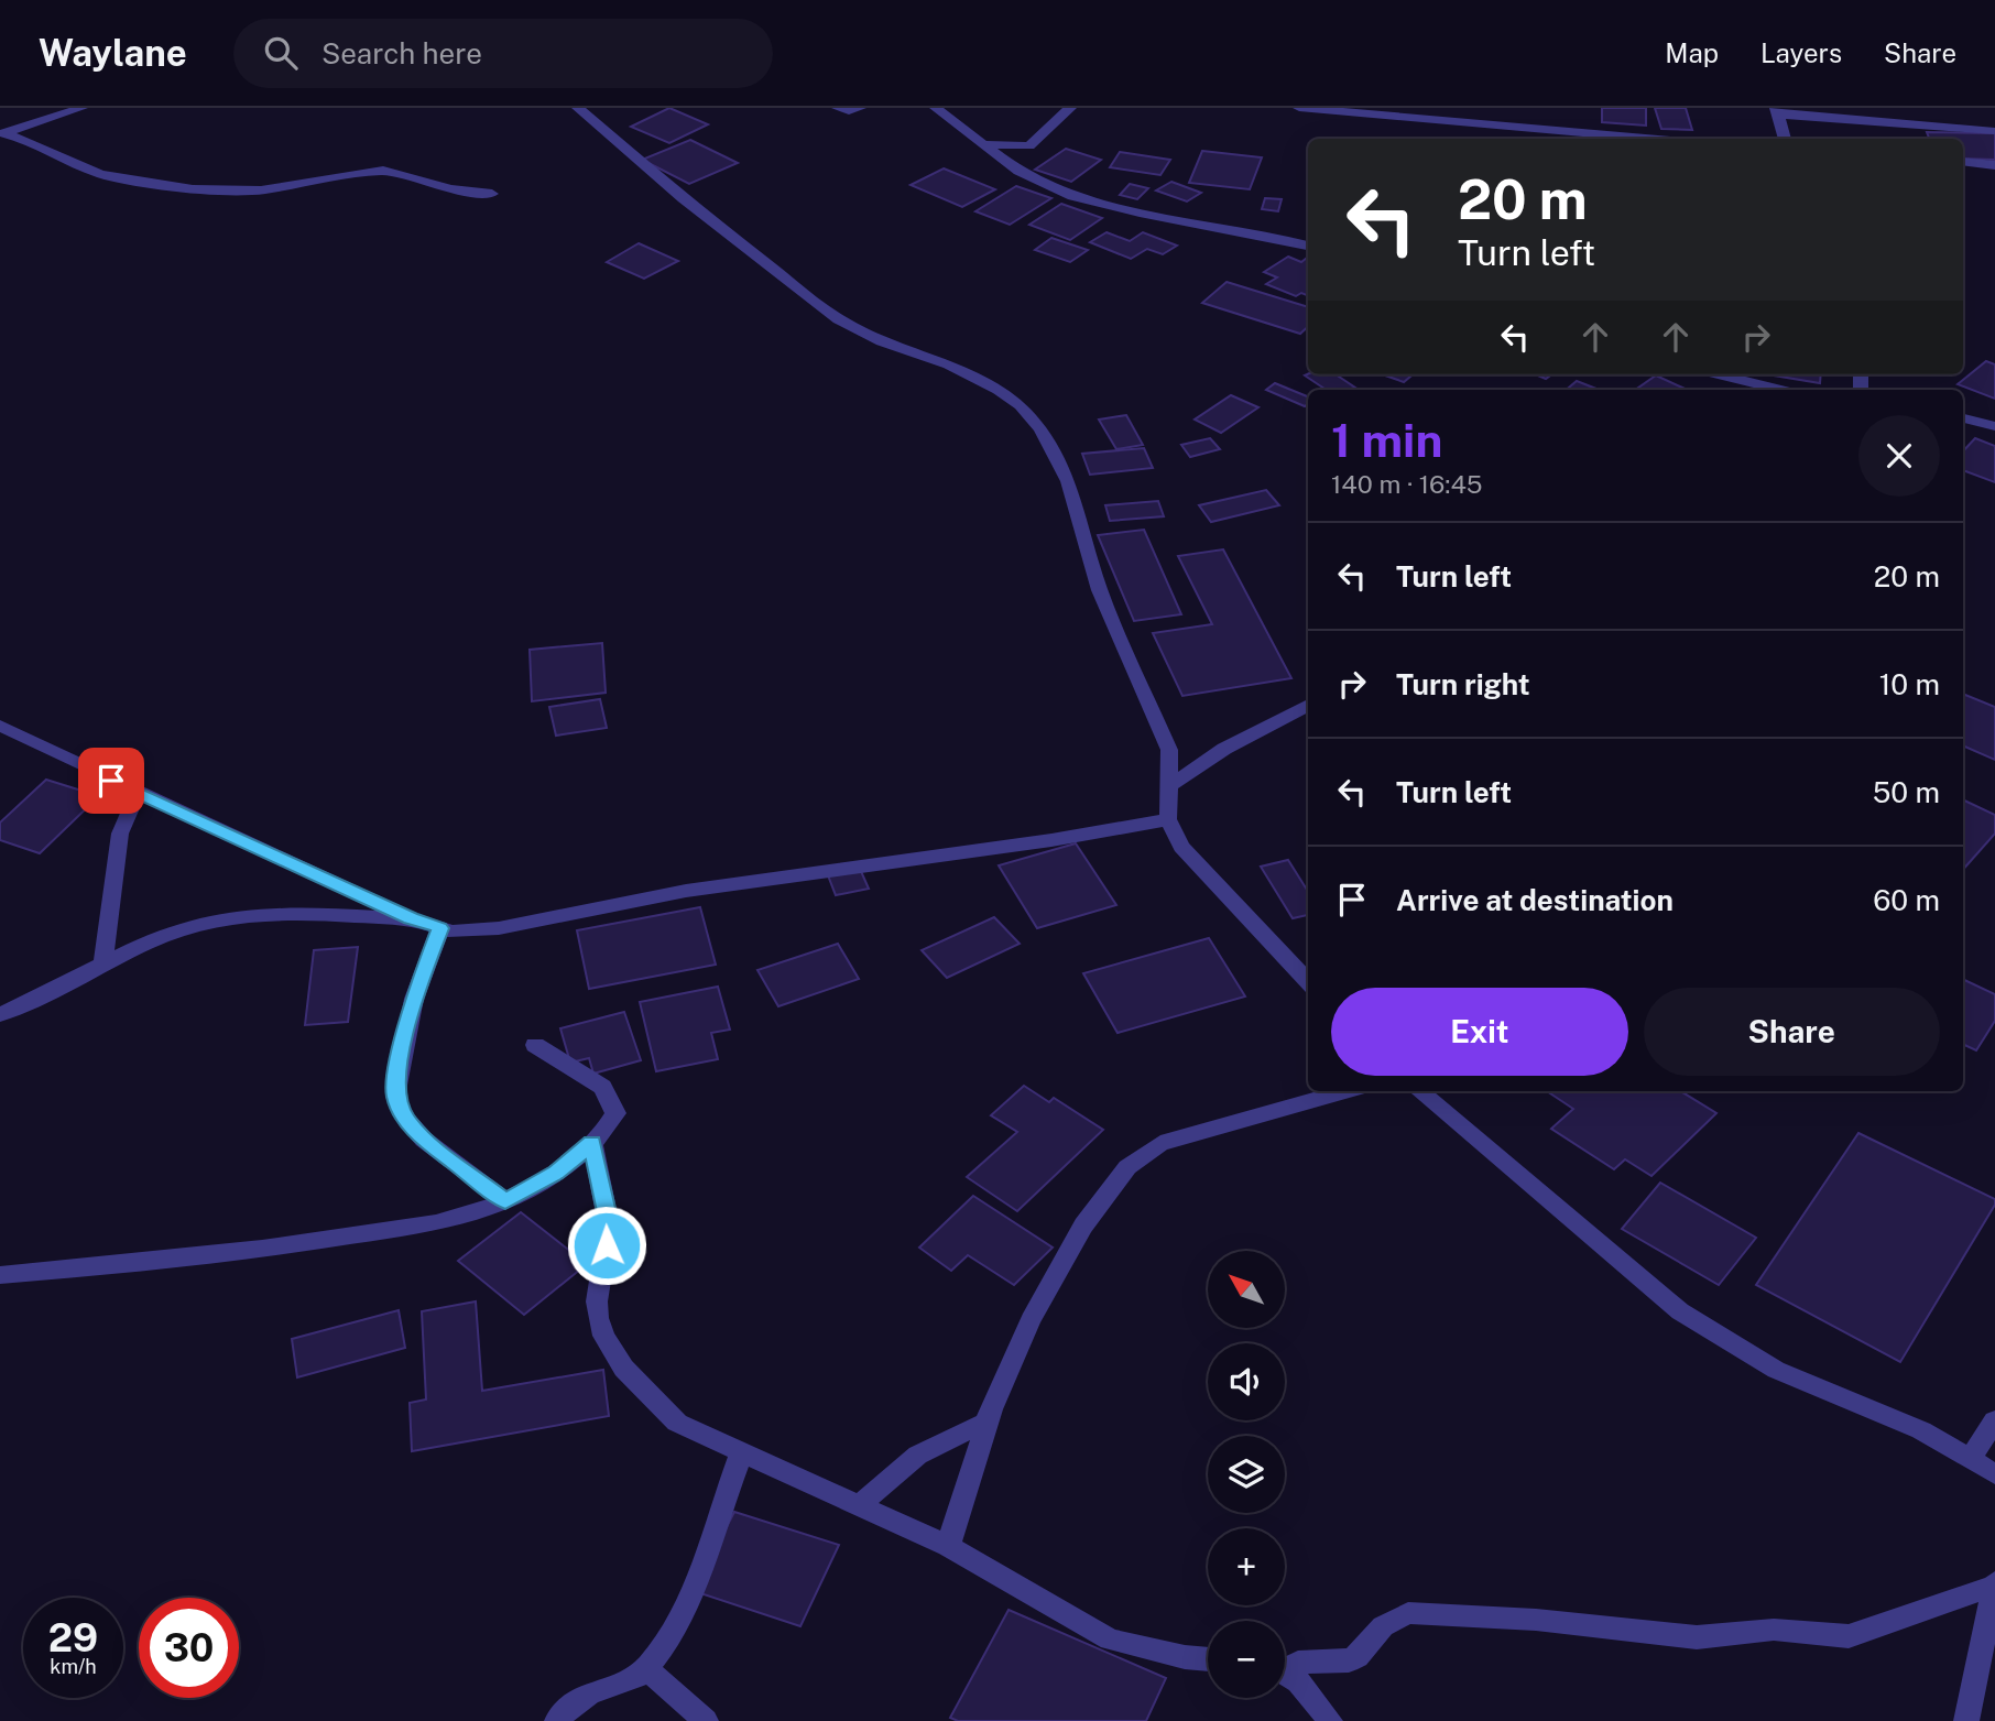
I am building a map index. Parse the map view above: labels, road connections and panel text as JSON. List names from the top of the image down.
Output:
{
  "north": "top left",
  "page": {
    "header": "Waylane",
    "search": "Search here",
    "nav": ["Map", "Layers", "Share"],
    "turn": ["20 m", "Turn left"],
    "heading": ["1 min", "140 m · 16:45"],
    "list": [
      {
        "name": "Turn left",
        "value": "20 m"
      },
      {
        "name": "Turn right",
        "value": "10 m"
      },
      {
        "name": "Turn left",
        "value": "50 m"
      },
      {
        "name": "Arrive at destination",
        "value": "60 m"
      }
    ],
    "buttons": ["Exit", "Share"],
    "map_buttons": ["+", "−"],
    "speed": "29 km/h",
    "limit": "30"
  }
}
